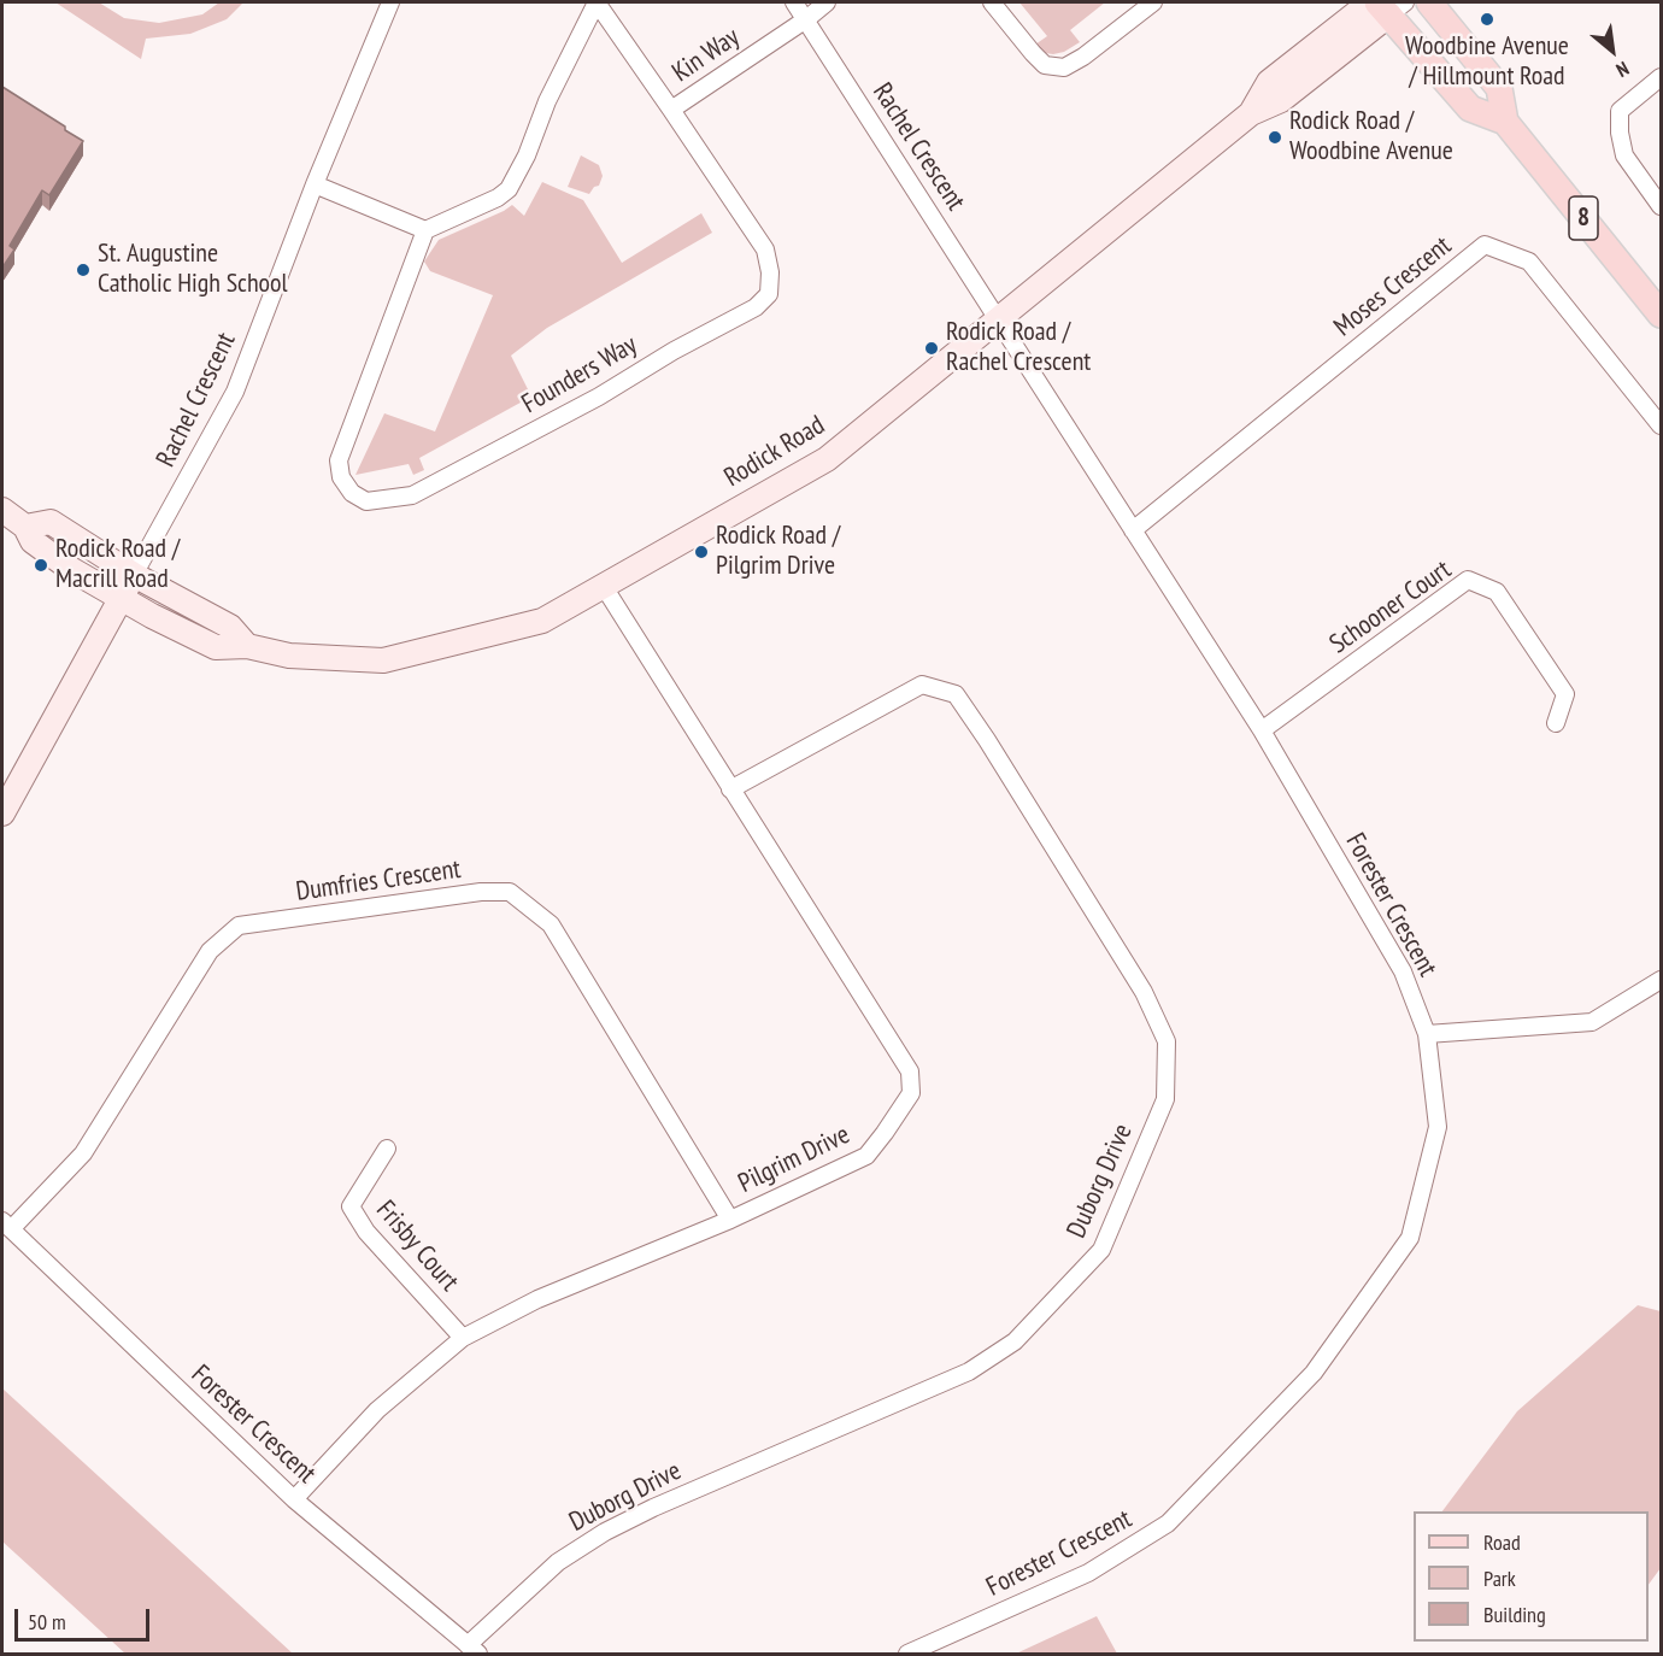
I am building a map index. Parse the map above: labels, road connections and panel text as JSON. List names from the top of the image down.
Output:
{
  "streets": {
    "main road": ["8", "Rodick Road"],
    "street": [
      "Kin Way",
      "Rachel Crescent",
      "Moses Crescent",
      "Founders Way",
      "Schooner Court",
      "Dumfries Crescent",
      "Forester Crescent",
      "Pilgrim Drive",
      "Duborg Drive",
      "Frisby Court"
    ]
  },
  "crossings": [
    ["Kin Way", "Rachel Crescent"],
    ["Kin Way", "Founders Way"],
    ["Rachel Crescent", "Rodick Road"],
    ["Rachel Crescent", "Forester Crescent"],
    ["Moses Crescent", "Forester Crescent"],
    ["Rodick Road", "Forester Crescent"],
    ["Rodick Road", "Pilgrim Drive"],
    ["Schooner Court", "Forester Crescent"],
    ["Dumfries Crescent", "Forester Crescent"],
    ["Dumfries Crescent", "Pilgrim Drive"],
    ["Forester Crescent", "Pilgrim Drive"],
    ["Forester Crescent", "Duborg Drive"],
    ["Pilgrim Drive", "Duborg Drive"],
    ["Pilgrim Drive", "Frisby Court"]
  ],
  "places": [
    "Woodbine Avenue / Hillmount Road",
    "Rodick Road / Woodbine Avenue",
    "St. Augustine Catholic High School",
    "Rodick Road / Rachel Crescent",
    "Rodick Road / Pilgrim Drive",
    "Rodick Road / Macrill Road"
  ],
  "legend": ["Road", "Park", "Building"],
  "scale_bar": "50 m",
  "north": "bottom right"
}
